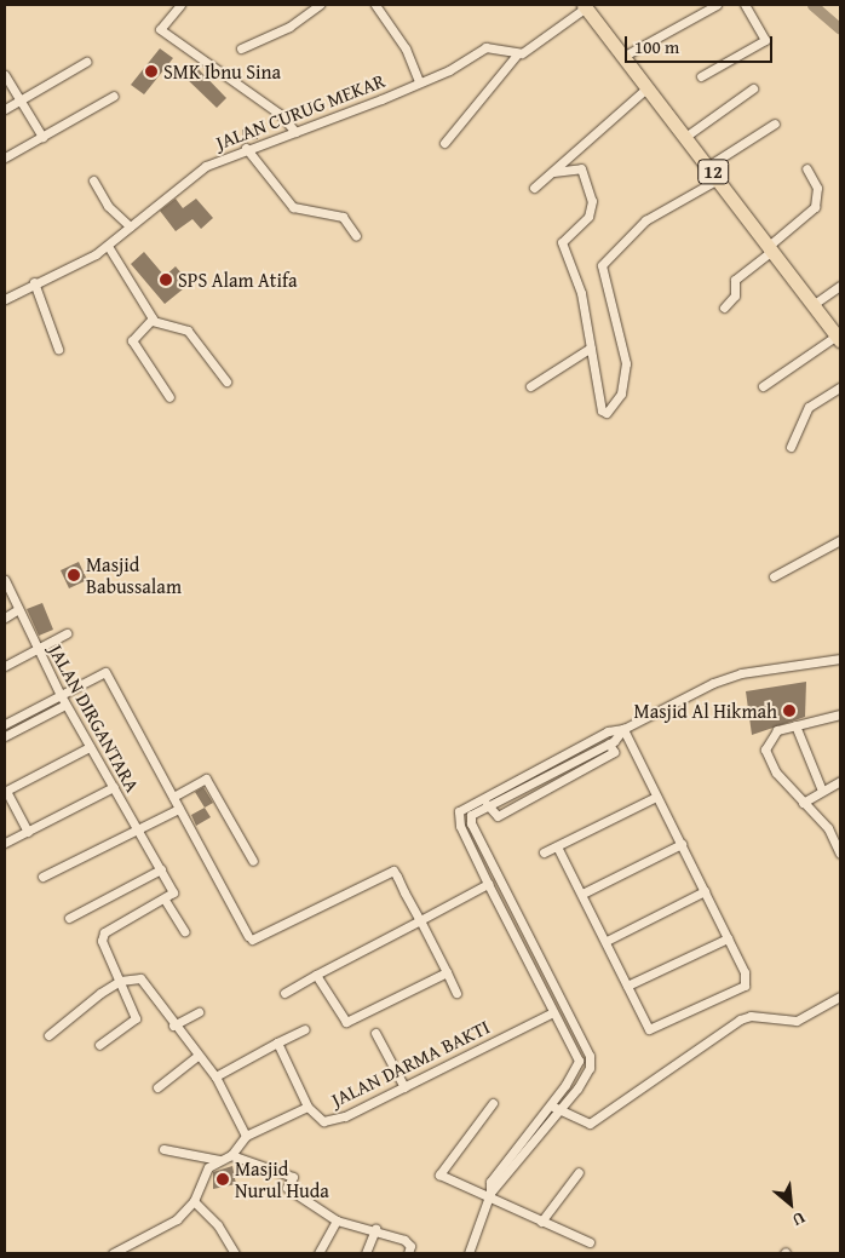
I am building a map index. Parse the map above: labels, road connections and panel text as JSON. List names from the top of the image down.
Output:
{
  "streets": {
    "main road": ["12"],
    "street": ["JALAN CURUG MEKAR", "JALAN DIRGANTARA", "JALAN DARMA BAKTI"]
  },
  "places": [
    "SMK Ibnu Sina",
    "SPS Alam Atifa",
    "Masjid Babussalam",
    "Masjid Al Hikmah",
    "Masjid Nurul Huda"
  ],
  "scale_bar": "100 m",
  "north": "bottom right"
}
